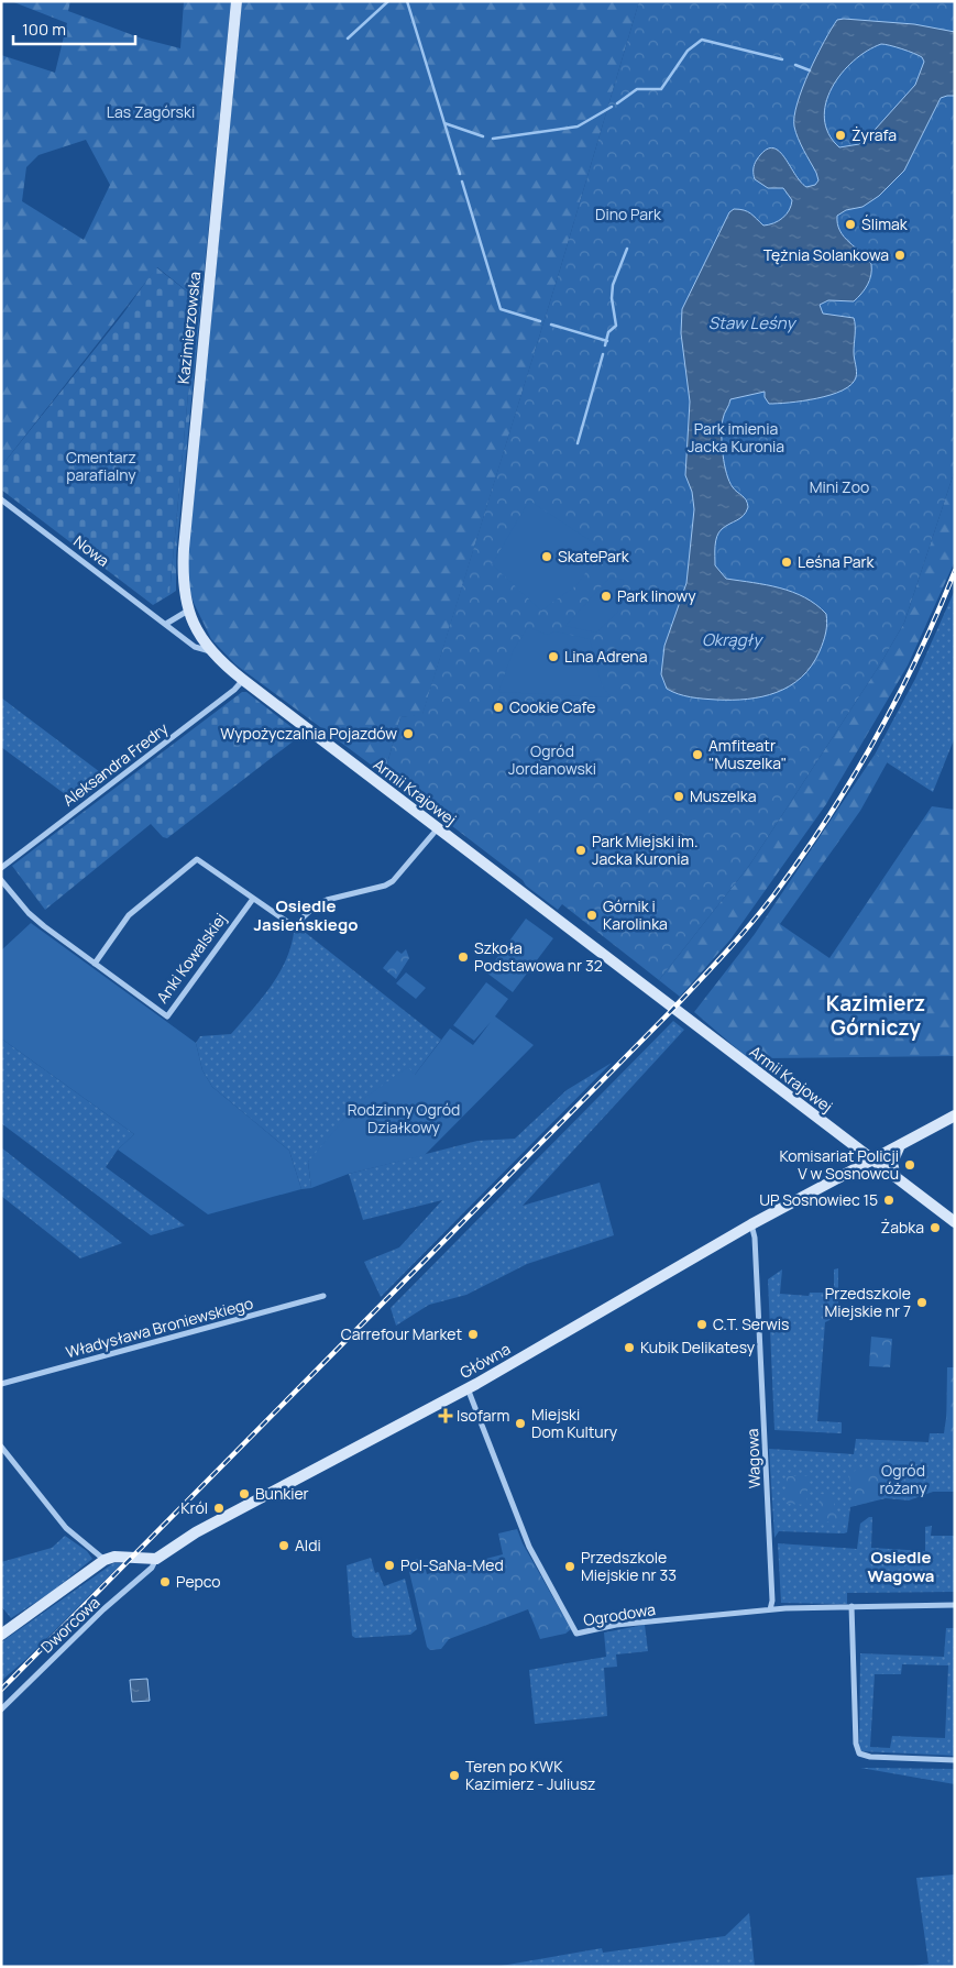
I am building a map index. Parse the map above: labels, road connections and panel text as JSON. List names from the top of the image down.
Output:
{
  "streets": {
    "street": [
      "Kazimierzowska",
      "Nowa",
      "Aleksandra Fredry",
      "Armii Krajowej",
      "Anki Kowalskiej",
      "Władysława Broniewskiego",
      "Główna",
      "Wagowa",
      "Ogrodowa",
      "Dworcowa"
    ]
  },
  "crossings": [
    ["Kazimierzowska", "Nowa"],
    ["Kazimierzowska", "Armii Krajowej"],
    ["Nowa", "Armii Krajowej"],
    ["Aleksandra Fredry", "Armii Krajowej"],
    ["Armii Krajowej", "Główna"],
    ["Główna", "Wagowa"],
    ["Główna", "Ogrodowa"],
    ["Główna", "Dworcowa"],
    ["Wagowa", "Ogrodowa"]
  ],
  "districts": ["Osiedle Jasieńskiego", "Kazimierz Górniczy", "Osiedle Wagowa"],
  "water": ["Staw Leśny", "Okrągły"],
  "parks": [
    "Las Zagórski",
    "Dino Park",
    "Park imienia Jacka Kuronia",
    "Cmentarz parafialny",
    "Mini Zoo",
    "Ogród Jordanowski",
    "Rodzinny Ogród Działkowy",
    "Ogród różany"
  ],
  "places": {
    "other": [
      "Żyrafa",
      "Ślimak",
      "Tężnia Solankowa",
      "SkatePark",
      "Leśna Park",
      "Park linowy",
      "Lina Adrena",
      "Cookie Cafe",
      "Wypożyczalnia Pojazdów",
      "Amfiteatr \"Muszelka\"",
      "Muszelka",
      "Park Miejski im. Jacka Kuronia",
      "Górnik i Karolinka",
      "Szkoła Podstawowa nr 32",
      "Komisariat Policji V w Sosnowcu",
      "UP Sosnowiec 15",
      "Żabka",
      "Przedszkole Miejskie nr 7",
      "C.T. Serwis",
      "Carrefour Market",
      "Kubik Delikatesy",
      "Miejski Dom Kultury",
      "Bunkier",
      "Król",
      "Aldi",
      "Pol-SaNa-Med",
      "Przedszkole Miejskie nr 33",
      "Pepco",
      "Teren po KWK Kazimierz - Juliusz"
    ],
    "health": ["Isofarm"]
  },
  "scale_bar": "100 m"
}
